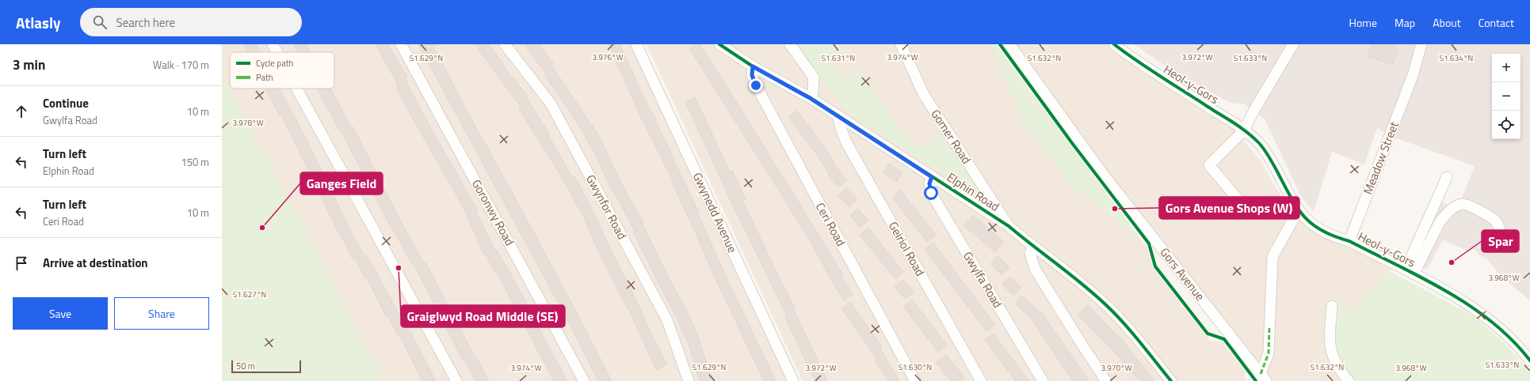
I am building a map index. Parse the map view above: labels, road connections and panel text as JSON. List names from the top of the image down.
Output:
{
  "streets": {
    "street": [
      "Heol-y-Gors",
      "Gomer Road",
      "Meadow Street",
      "Elphin Road",
      "Gwynfor Road",
      "Goronwy Road",
      "Gwynedd Avenue",
      "Ceri Road",
      "Geiriol Road",
      "Gors Avenue",
      "Gwylfa Road"
    ]
  },
  "crossings": [
    ["Heol-y-Gors", "Meadow Street"],
    ["Gomer Road", "Elphin Road"],
    ["Elphin Road", "Ceri Road"],
    ["Elphin Road", "Geiriol Road"],
    ["Elphin Road", "Gwylfa Road"]
  ],
  "places": [
    "Gors Avenue Shops (W)",
    "Ganges Field",
    "Spar",
    "Graiglwyd Road Middle (SE)"
  ],
  "legend": ["Cycle path", "Path"],
  "scale_bar": "50 m",
  "page": {
    "header": "Atlasly",
    "search": "Search here",
    "nav": [
      "Home",
      "Map",
      "About",
      "Contact"
    ],
    "heading": ["3 min", "Walk · 170 m"],
    "map_buttons": ["+", "−"],
    "list": [
      ["Continue", "Gwylfa Road", "10 m"],
      ["Turn left", "Elphin Road", "150 m"],
      ["Turn left", "Ceri Road", "10 m"],
      "Arrive at destination"
    ],
    "buttons": ["Save", "Share"],
    "scale": "50 m"
  },
  "coordinates": [
    "3.976°W",
    "3.974°W",
    "3.972°W",
    "51.629°N",
    "51.632°N",
    "51.633°N",
    "51.631°N",
    "51.634°N",
    "3.978°W",
    "3.968°W",
    "51.627°N",
    "51.630°N",
    "3.970°W"
  ]
}
